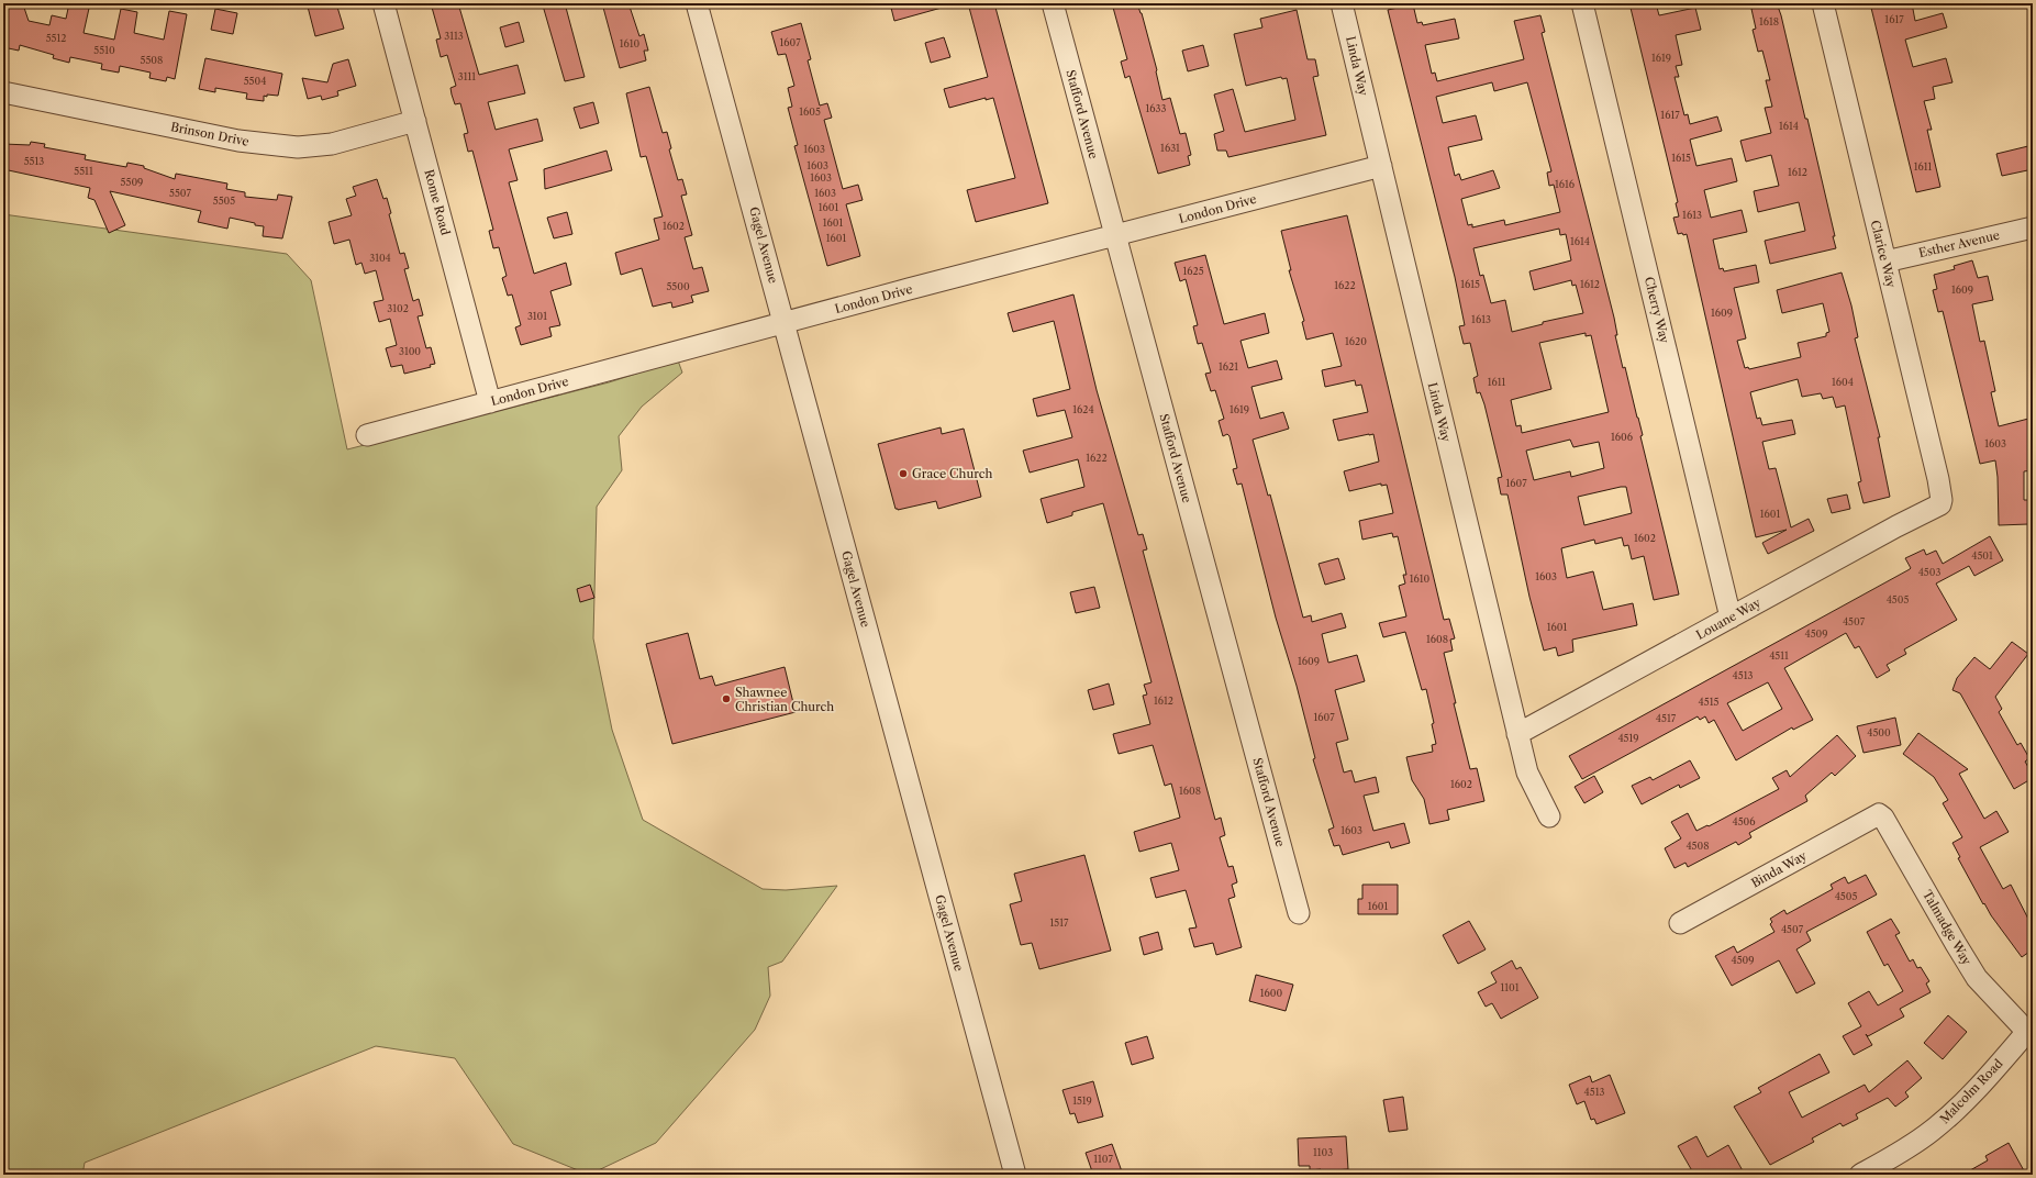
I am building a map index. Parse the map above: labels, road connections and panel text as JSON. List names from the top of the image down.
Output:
{
  "streets": {
    "street": [
      "Linda Way",
      "Stafford Avenue",
      "Brinson Drive",
      "Rome Road",
      "London Drive",
      "Esther Avenue",
      "Gagel Avenue",
      "Clarice Way",
      "Cherry Way",
      "Louane Way",
      "Binda Way",
      "Talmadge Way",
      "Malcolm Road"
    ]
  },
  "crossings": [
    ["Linda Way", "London Drive"],
    ["Linda Way", "Louane Way"],
    ["Stafford Avenue", "London Drive"],
    ["Brinson Drive", "Rome Road"],
    ["Rome Road", "London Drive"],
    ["London Drive", "Gagel Avenue"],
    ["Esther Avenue", "Clarice Way"],
    ["Clarice Way", "Louane Way"],
    ["Cherry Way", "Louane Way"],
    ["Binda Way", "Talmadge Way"],
    ["Talmadge Way", "Malcolm Road"]
  ],
  "places": ["Grace Church", "Shawnee Christian Church"],
  "house_numbers": [
    "1617",
    "1618",
    "3113",
    "5512",
    "1607",
    "1610",
    "5510",
    "1619",
    "5508",
    "3111",
    "5504",
    "1633",
    "1605",
    "1617",
    "1614",
    "1631",
    "1603",
    "1615",
    "5513",
    "1603",
    "1611",
    "5511",
    "1612",
    "1603",
    "5509",
    "1616",
    "5507",
    "1603",
    "5505",
    "1601",
    "1613",
    "1601",
    "1602",
    "1601",
    "1614",
    "3104",
    "1625",
    "1615",
    "1612",
    "1622",
    "5500",
    "1609",
    "3102",
    "1609",
    "3101",
    "1613",
    "1620",
    "3100",
    "1621",
    "1611",
    "1604",
    "1624",
    "1619",
    "1606",
    "1603",
    "1622",
    "1607",
    "1601",
    "1602",
    "4501",
    "4503",
    "1603",
    "1610",
    "4505",
    "4507",
    "1601",
    "4509",
    "1608",
    "4511",
    "1609",
    "4513",
    "1612",
    "4515",
    "1607",
    "4517",
    "4500",
    "4519",
    "1602",
    "1608",
    "4506",
    "1603",
    "4508",
    "4505",
    "1601",
    "1517",
    "4507",
    "4509",
    "1101",
    "1600",
    "4513",
    "1519",
    "1103",
    "1107"
  ]
}
